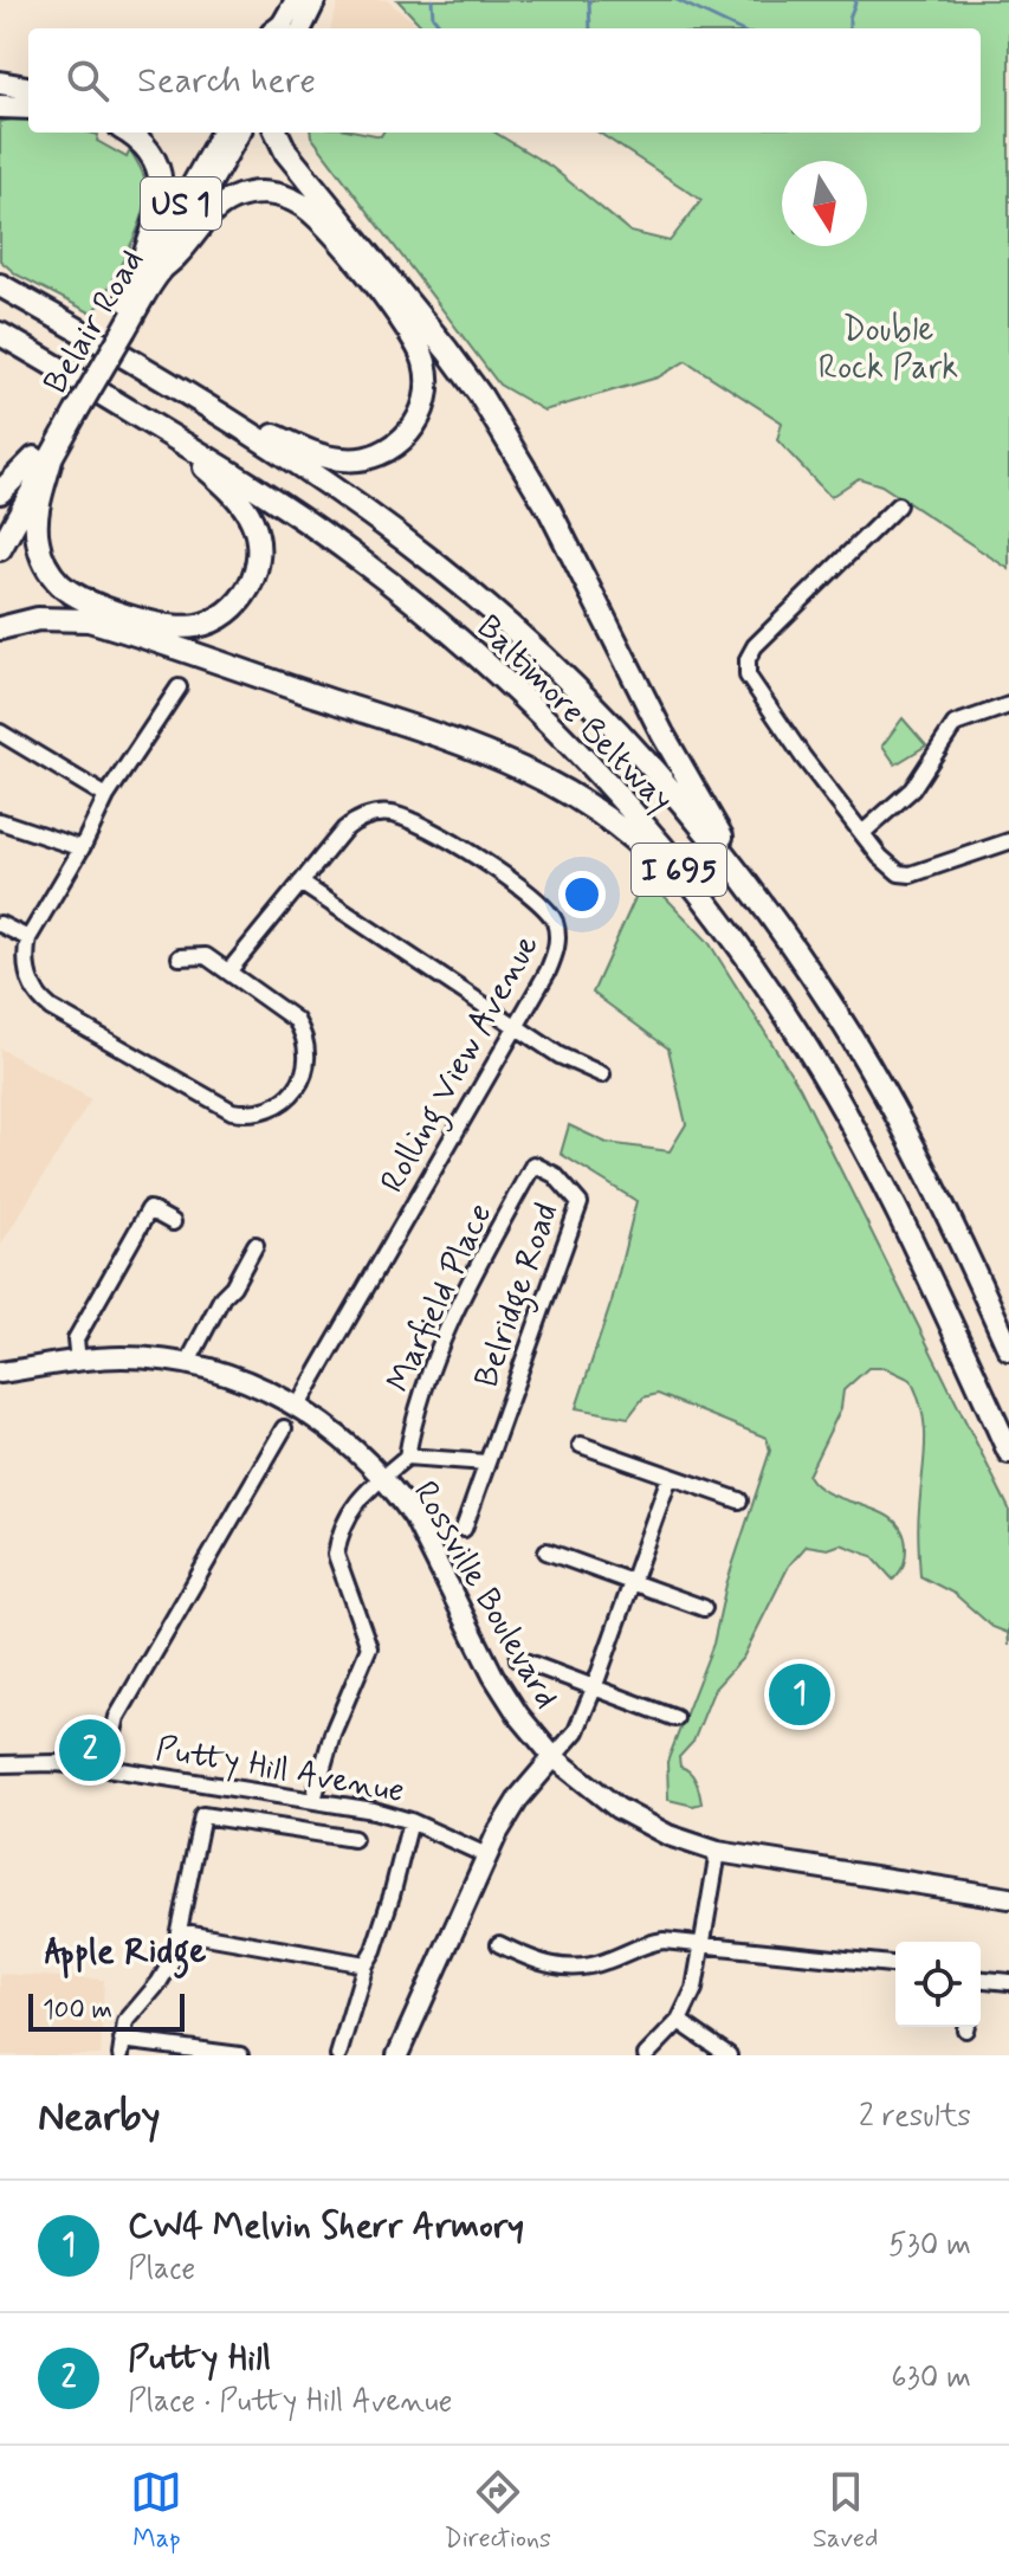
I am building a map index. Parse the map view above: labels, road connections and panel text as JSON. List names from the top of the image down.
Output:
{
  "streets": {
    "highway": [
      "US 1",
      "Belair Road",
      "Baltimore Beltway",
      "I 695"
    ],
    "main road": ["Rossville Boulevard"],
    "street": [
      "Rolling View Avenue",
      "Belridge Road",
      "Marfield Place",
      "Putty Hill Avenue"
    ]
  },
  "crossings": [
    ["Rolling View Avenue", "Rossville Boulevard"],
    ["Belridge Road", "Marfield Place"]
  ],
  "districts": ["Apple Ridge"],
  "parks": ["Double Rock Park"],
  "scale_bar": "100 m",
  "north": "bottom",
  "page": {
    "search": "Search here",
    "pins": ["1", "2"],
    "scale": "100 m",
    "heading": ["Nearby", "2 results"],
    "list": [
      {
        "mark": "1",
        "name": "CW4 Melvin Sherr Armory",
        "note": "Place",
        "value": "530 m"
      },
      {
        "mark": "2",
        "name": "Putty Hill",
        "note": "Place · Putty Hill Avenue",
        "value": "630 m"
      }
    ],
    "nav": ["Map", "Directions", "Saved"]
  }
}
